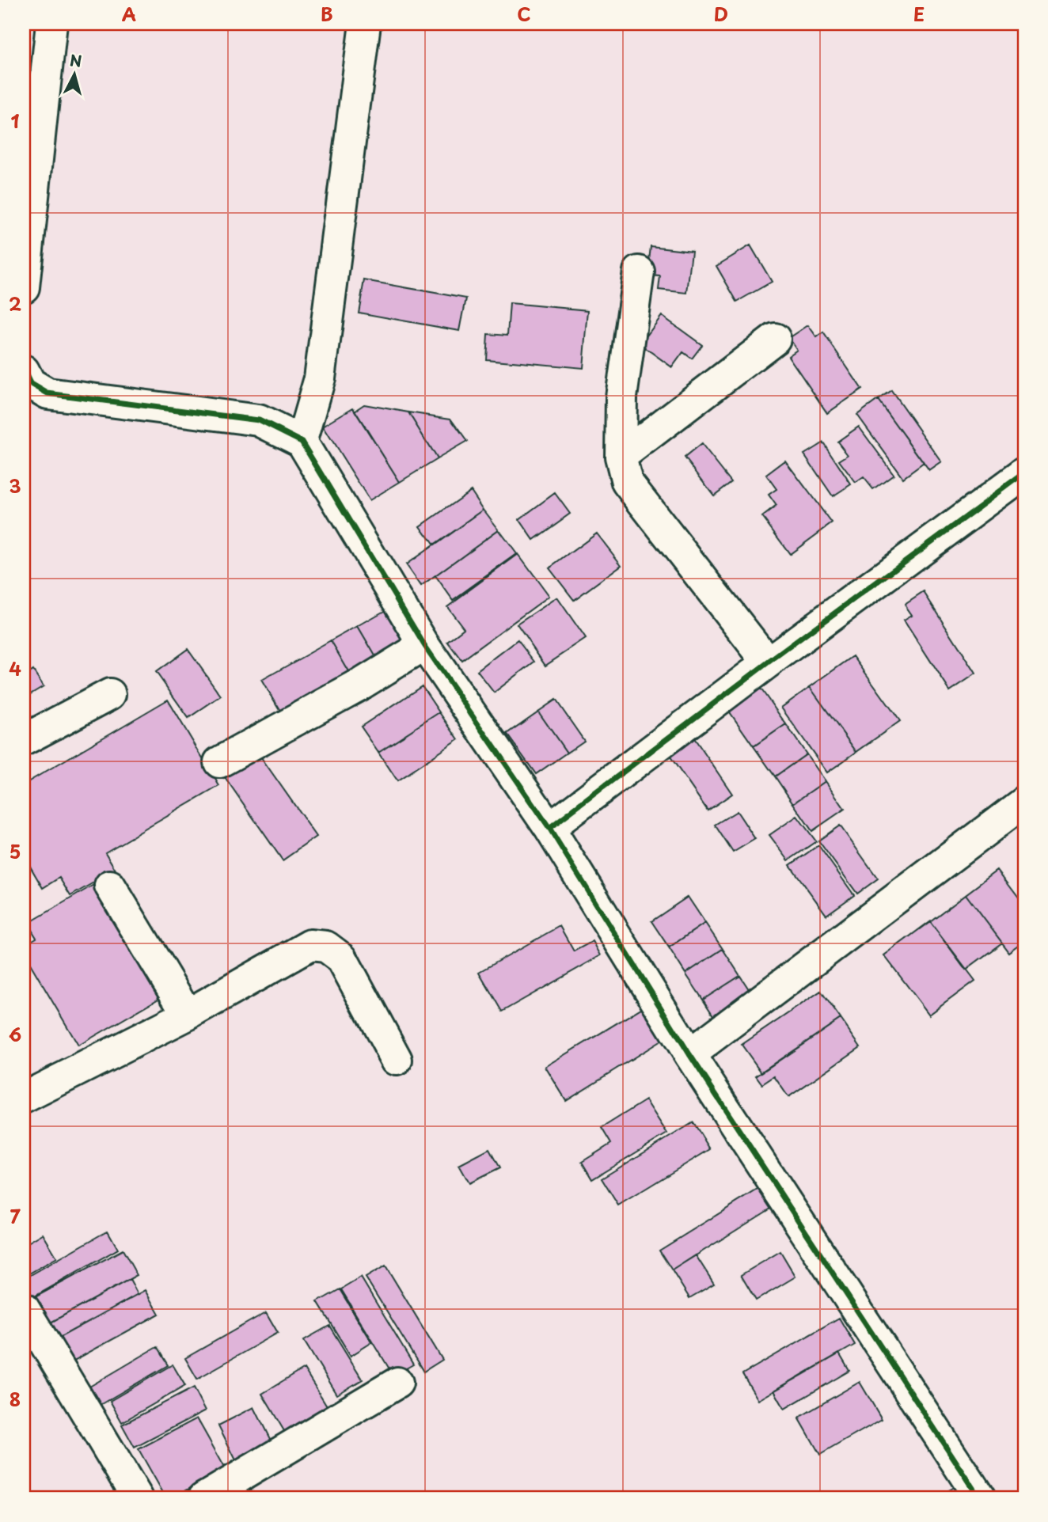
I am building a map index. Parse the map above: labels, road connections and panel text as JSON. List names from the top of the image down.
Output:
{
  "north": "top",
  "grid": {
    "columns": [
      "A",
      "B",
      "C",
      "D",
      "E"
    ],
    "rows": [
      "1",
      "2",
      "3",
      "4",
      "5",
      "6",
      "7",
      "8"
    ]
  }
}
